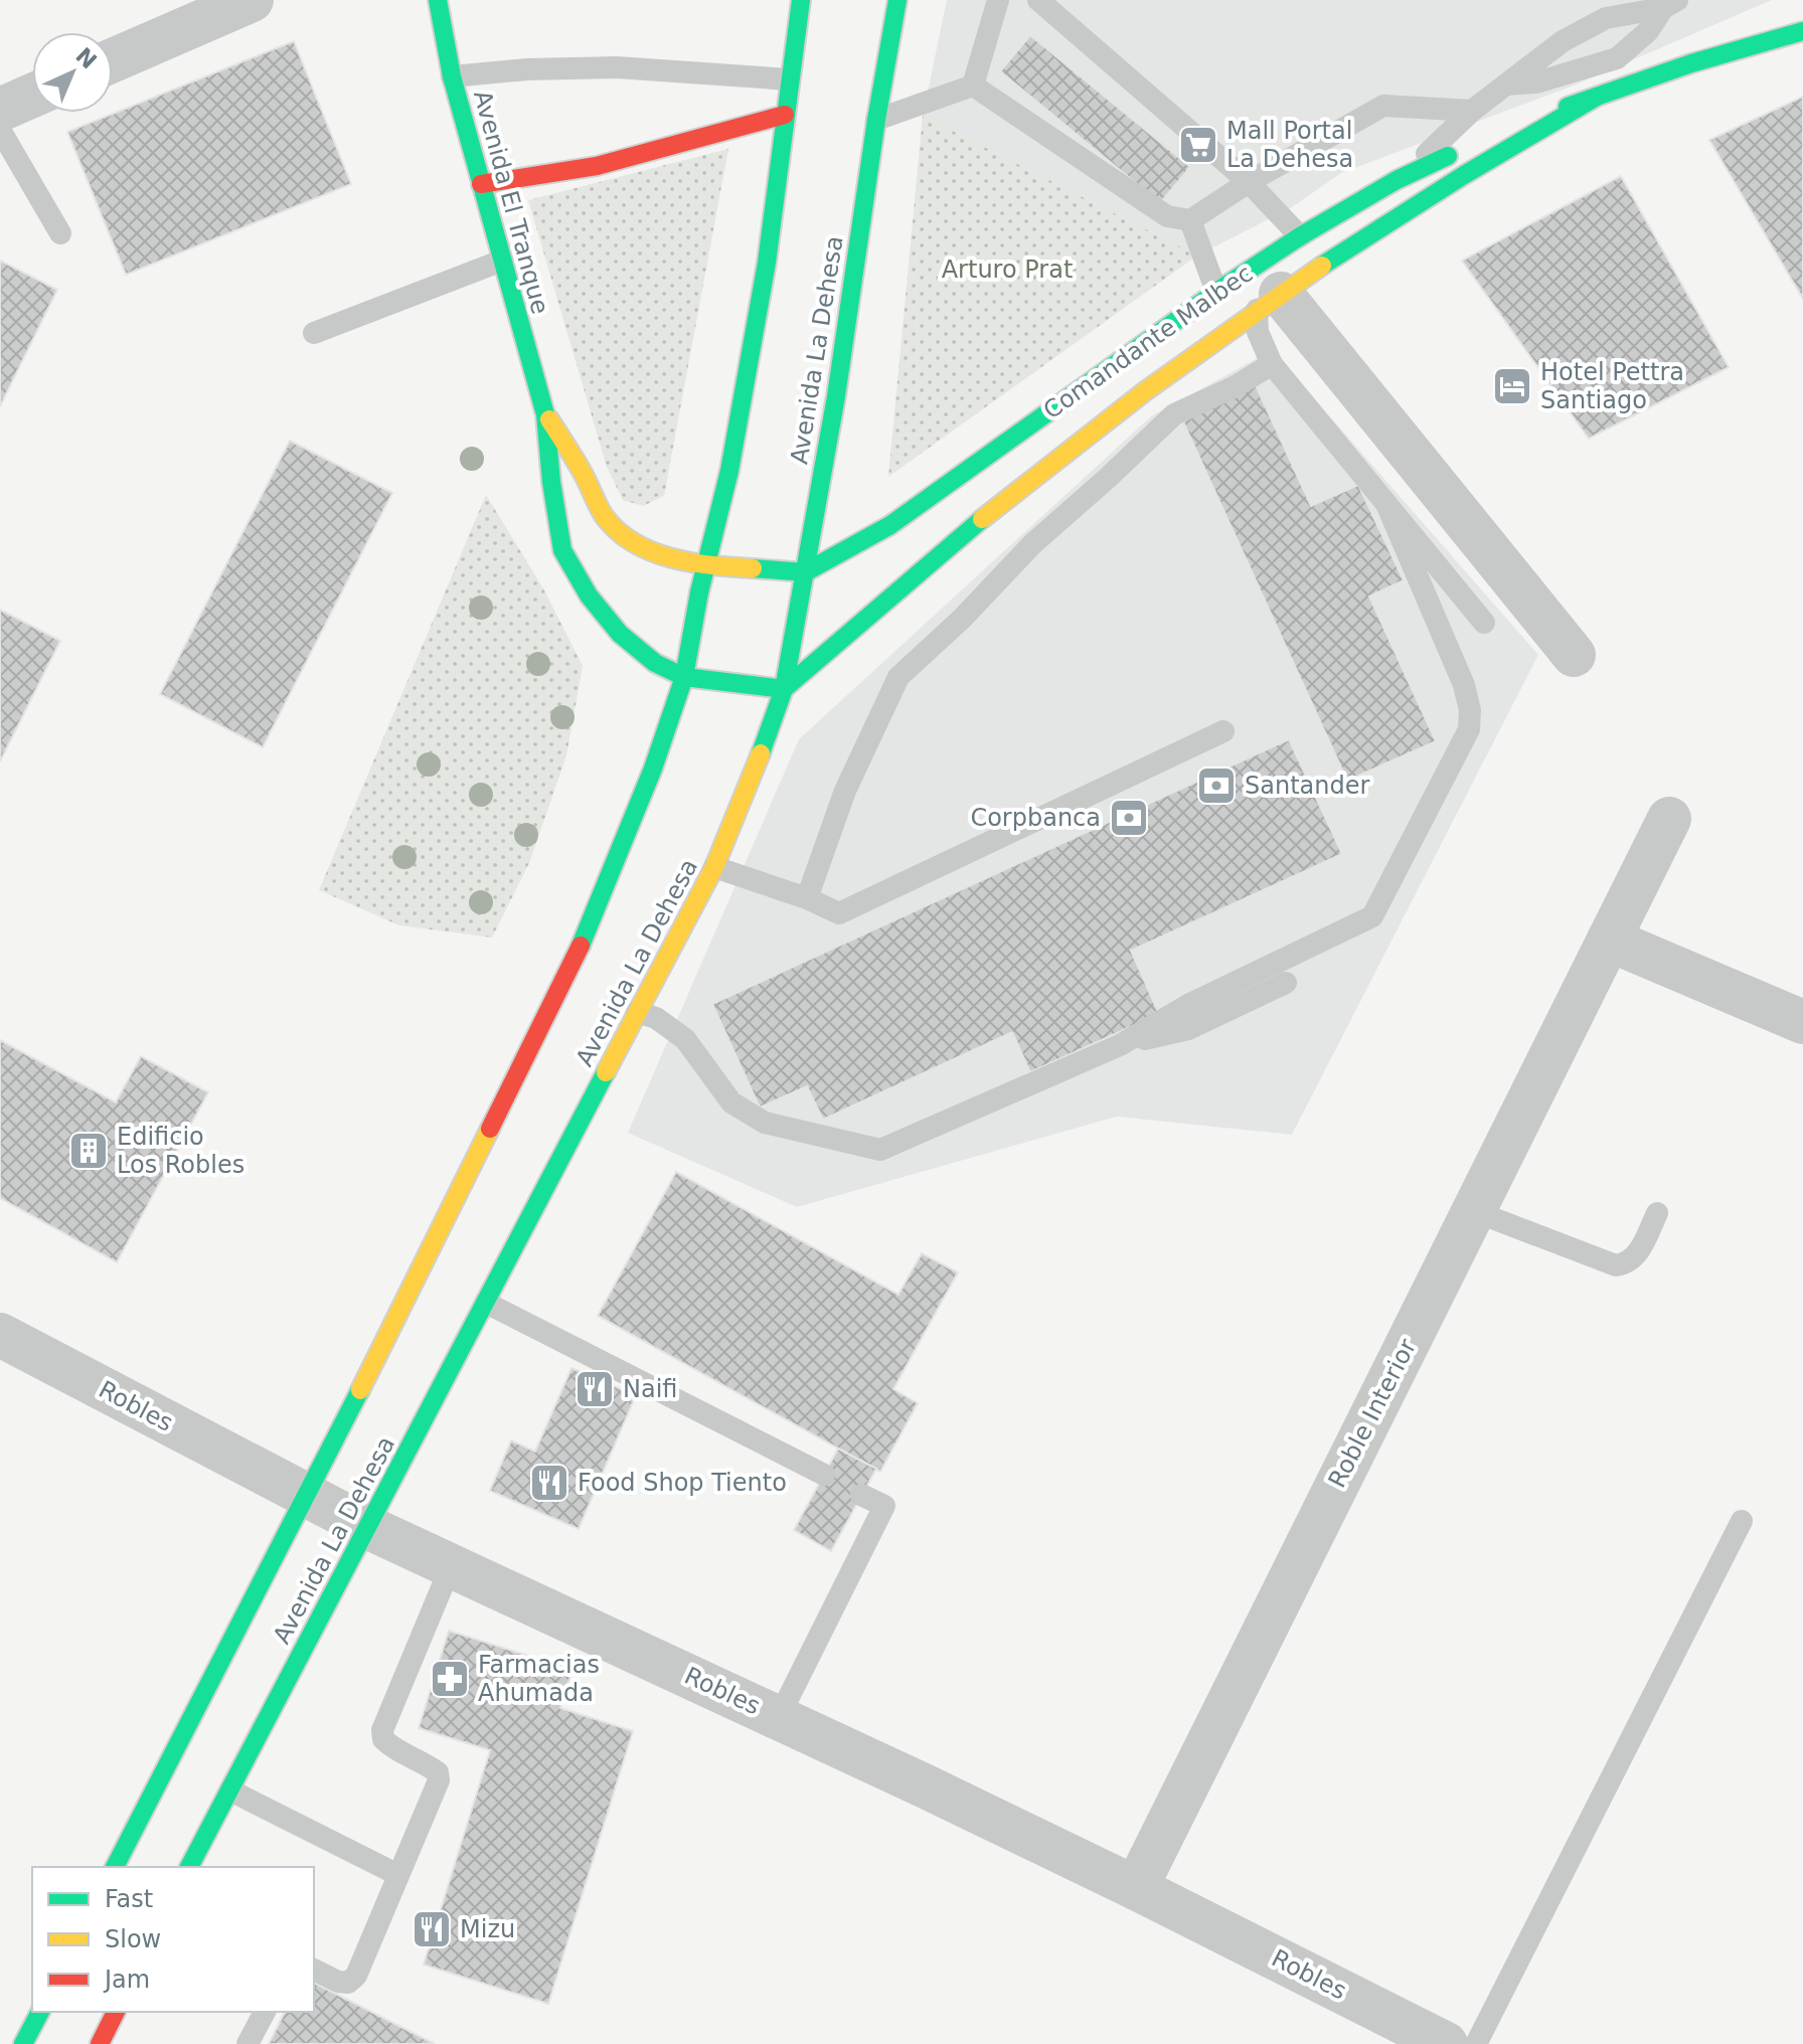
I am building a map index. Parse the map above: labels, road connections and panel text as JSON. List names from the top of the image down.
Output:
{
  "streets": {
    "main road": ["Avenida El Tranque", "Comandante Malbec", "Avenida La Dehesa"],
    "street": ["Robles", "Roble Interior"]
  },
  "crossings": [
    ["Avenida El Tranque", "Avenida La Dehesa"],
    ["Comandante Malbec", "Avenida La Dehesa"],
    ["Avenida La Dehesa", "Robles"],
    ["Robles", "Roble Interior"]
  ],
  "parks": ["Arturo Prat"],
  "places": {
    "supermarket": ["Mall Portal La Dehesa"],
    "hotel": ["Hotel Pettra Santiago"],
    "bank": ["Santander", "Corpbanca"],
    "building": ["Edificio Los Robles"],
    "restaurant": ["Naifi", "Food Shop Tiento", "Mizu"],
    "pharmacy": ["Farmacias Ahumada"]
  },
  "legend": ["Fast", "Slow", "Jam"],
  "north": "top right"
}
